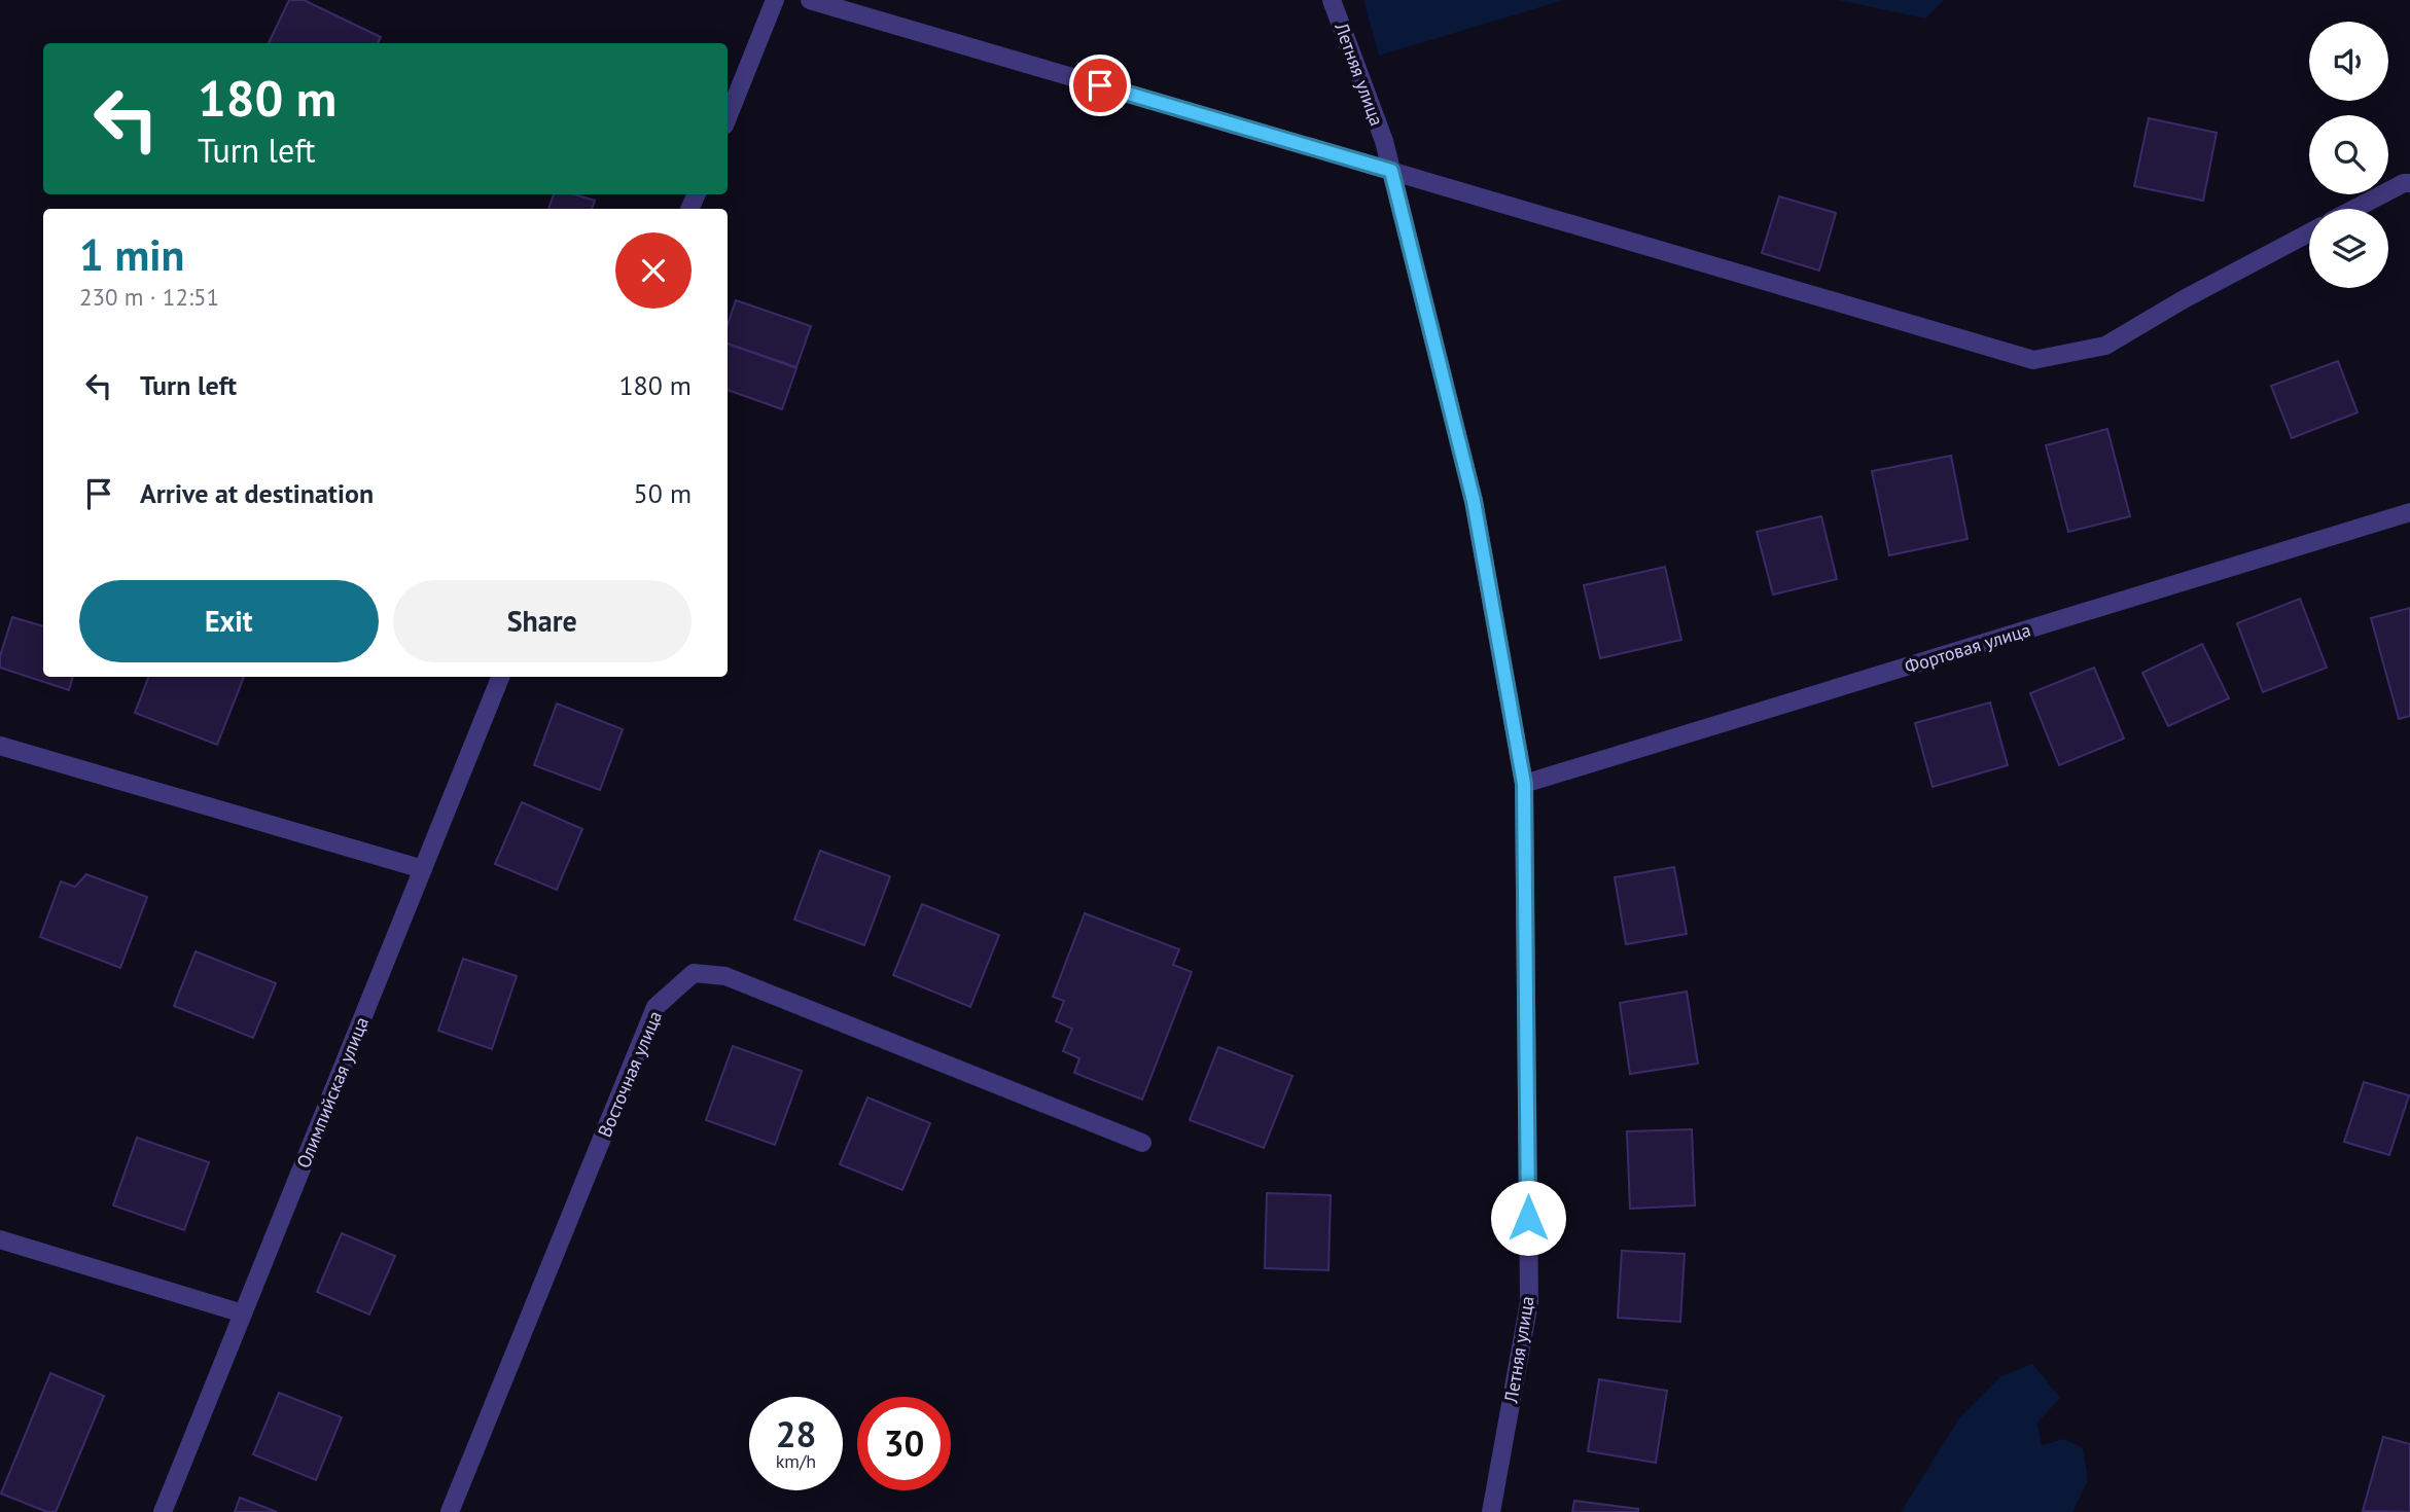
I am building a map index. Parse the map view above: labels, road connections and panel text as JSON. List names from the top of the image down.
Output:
{
  "streets": {
    "street": [
      "Летняя улица",
      "Фортовая улица",
      "Восточная улица",
      "Олимпийская улица"
    ]
  },
  "crossings": [
    ["Летняя улица", "Фортовая улица"]
  ],
  "page": {
    "turn": ["180 m", "Turn left"],
    "heading": ["1 min", "230 m · 12:51"],
    "list": [
      {
        "name": "Turn left",
        "value": "180 m"
      },
      {
        "name": "Arrive at destination",
        "value": "50 m"
      }
    ],
    "buttons": ["Exit", "Share"],
    "speed": "28 km/h",
    "limit": "30"
  }
}
